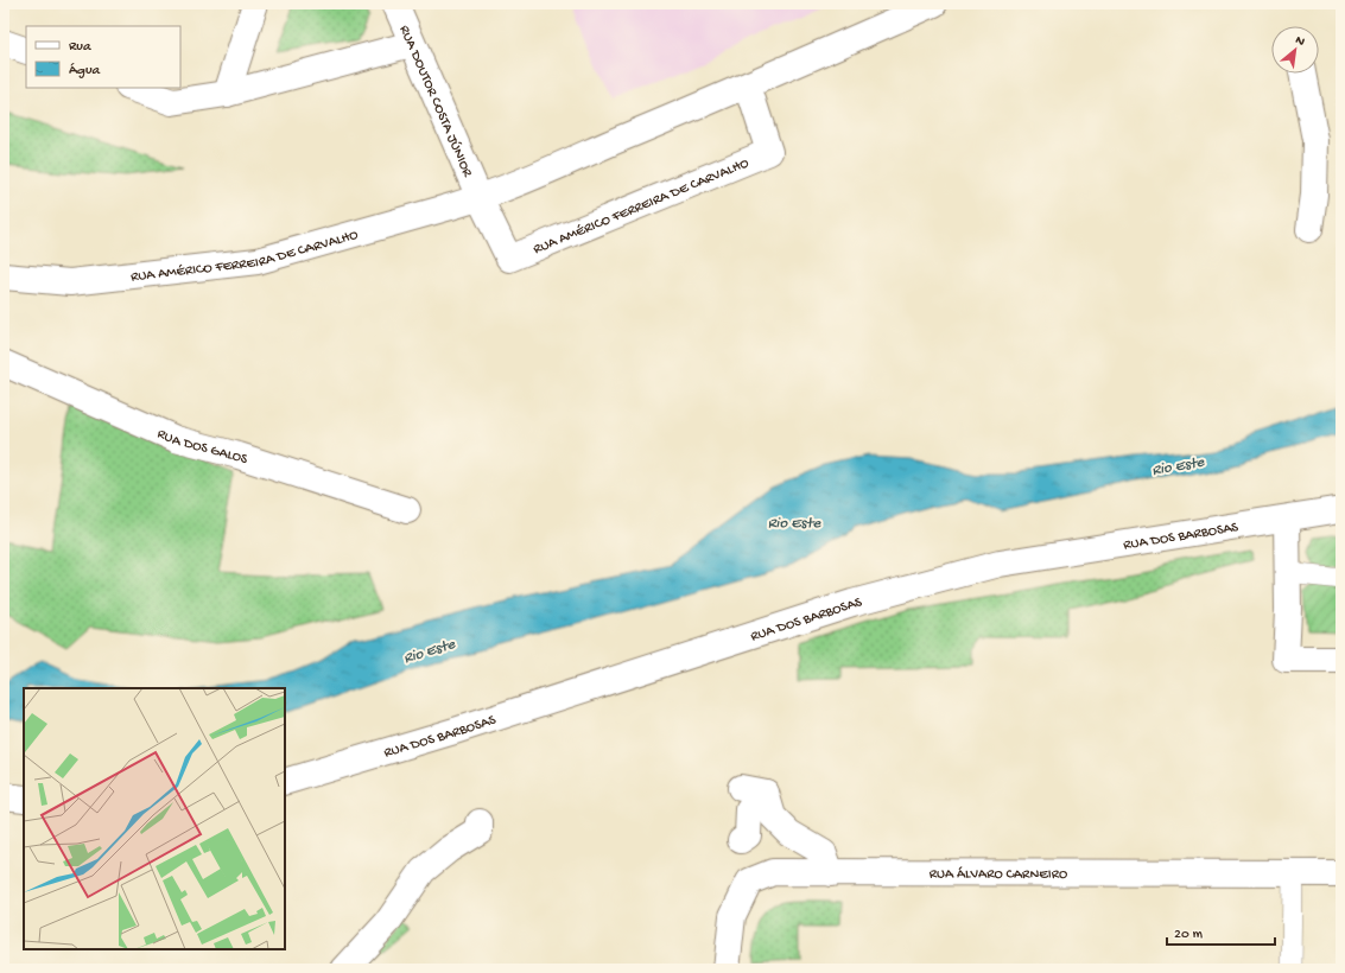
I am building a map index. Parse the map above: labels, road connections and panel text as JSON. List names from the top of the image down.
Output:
{
  "streets": {
    "street": [
      "RUA DOUTOR COSTA JÚNIOR",
      "RUA AMÉRICO FERREIRA DE CARVALHO",
      "RUA DOS GALOS",
      "RUA DOS BARBOSAS",
      "RUA ÁLVARO CARNEIRO"
    ]
  },
  "crossings": [
    ["RUA DOUTOR COSTA JÚNIOR", "RUA AMÉRICO FERREIRA DE CARVALHO"]
  ],
  "water": ["Rio Este"],
  "legend": ["Rua", "Água"],
  "scale_bar": "20 m",
  "north": "top right"
}
